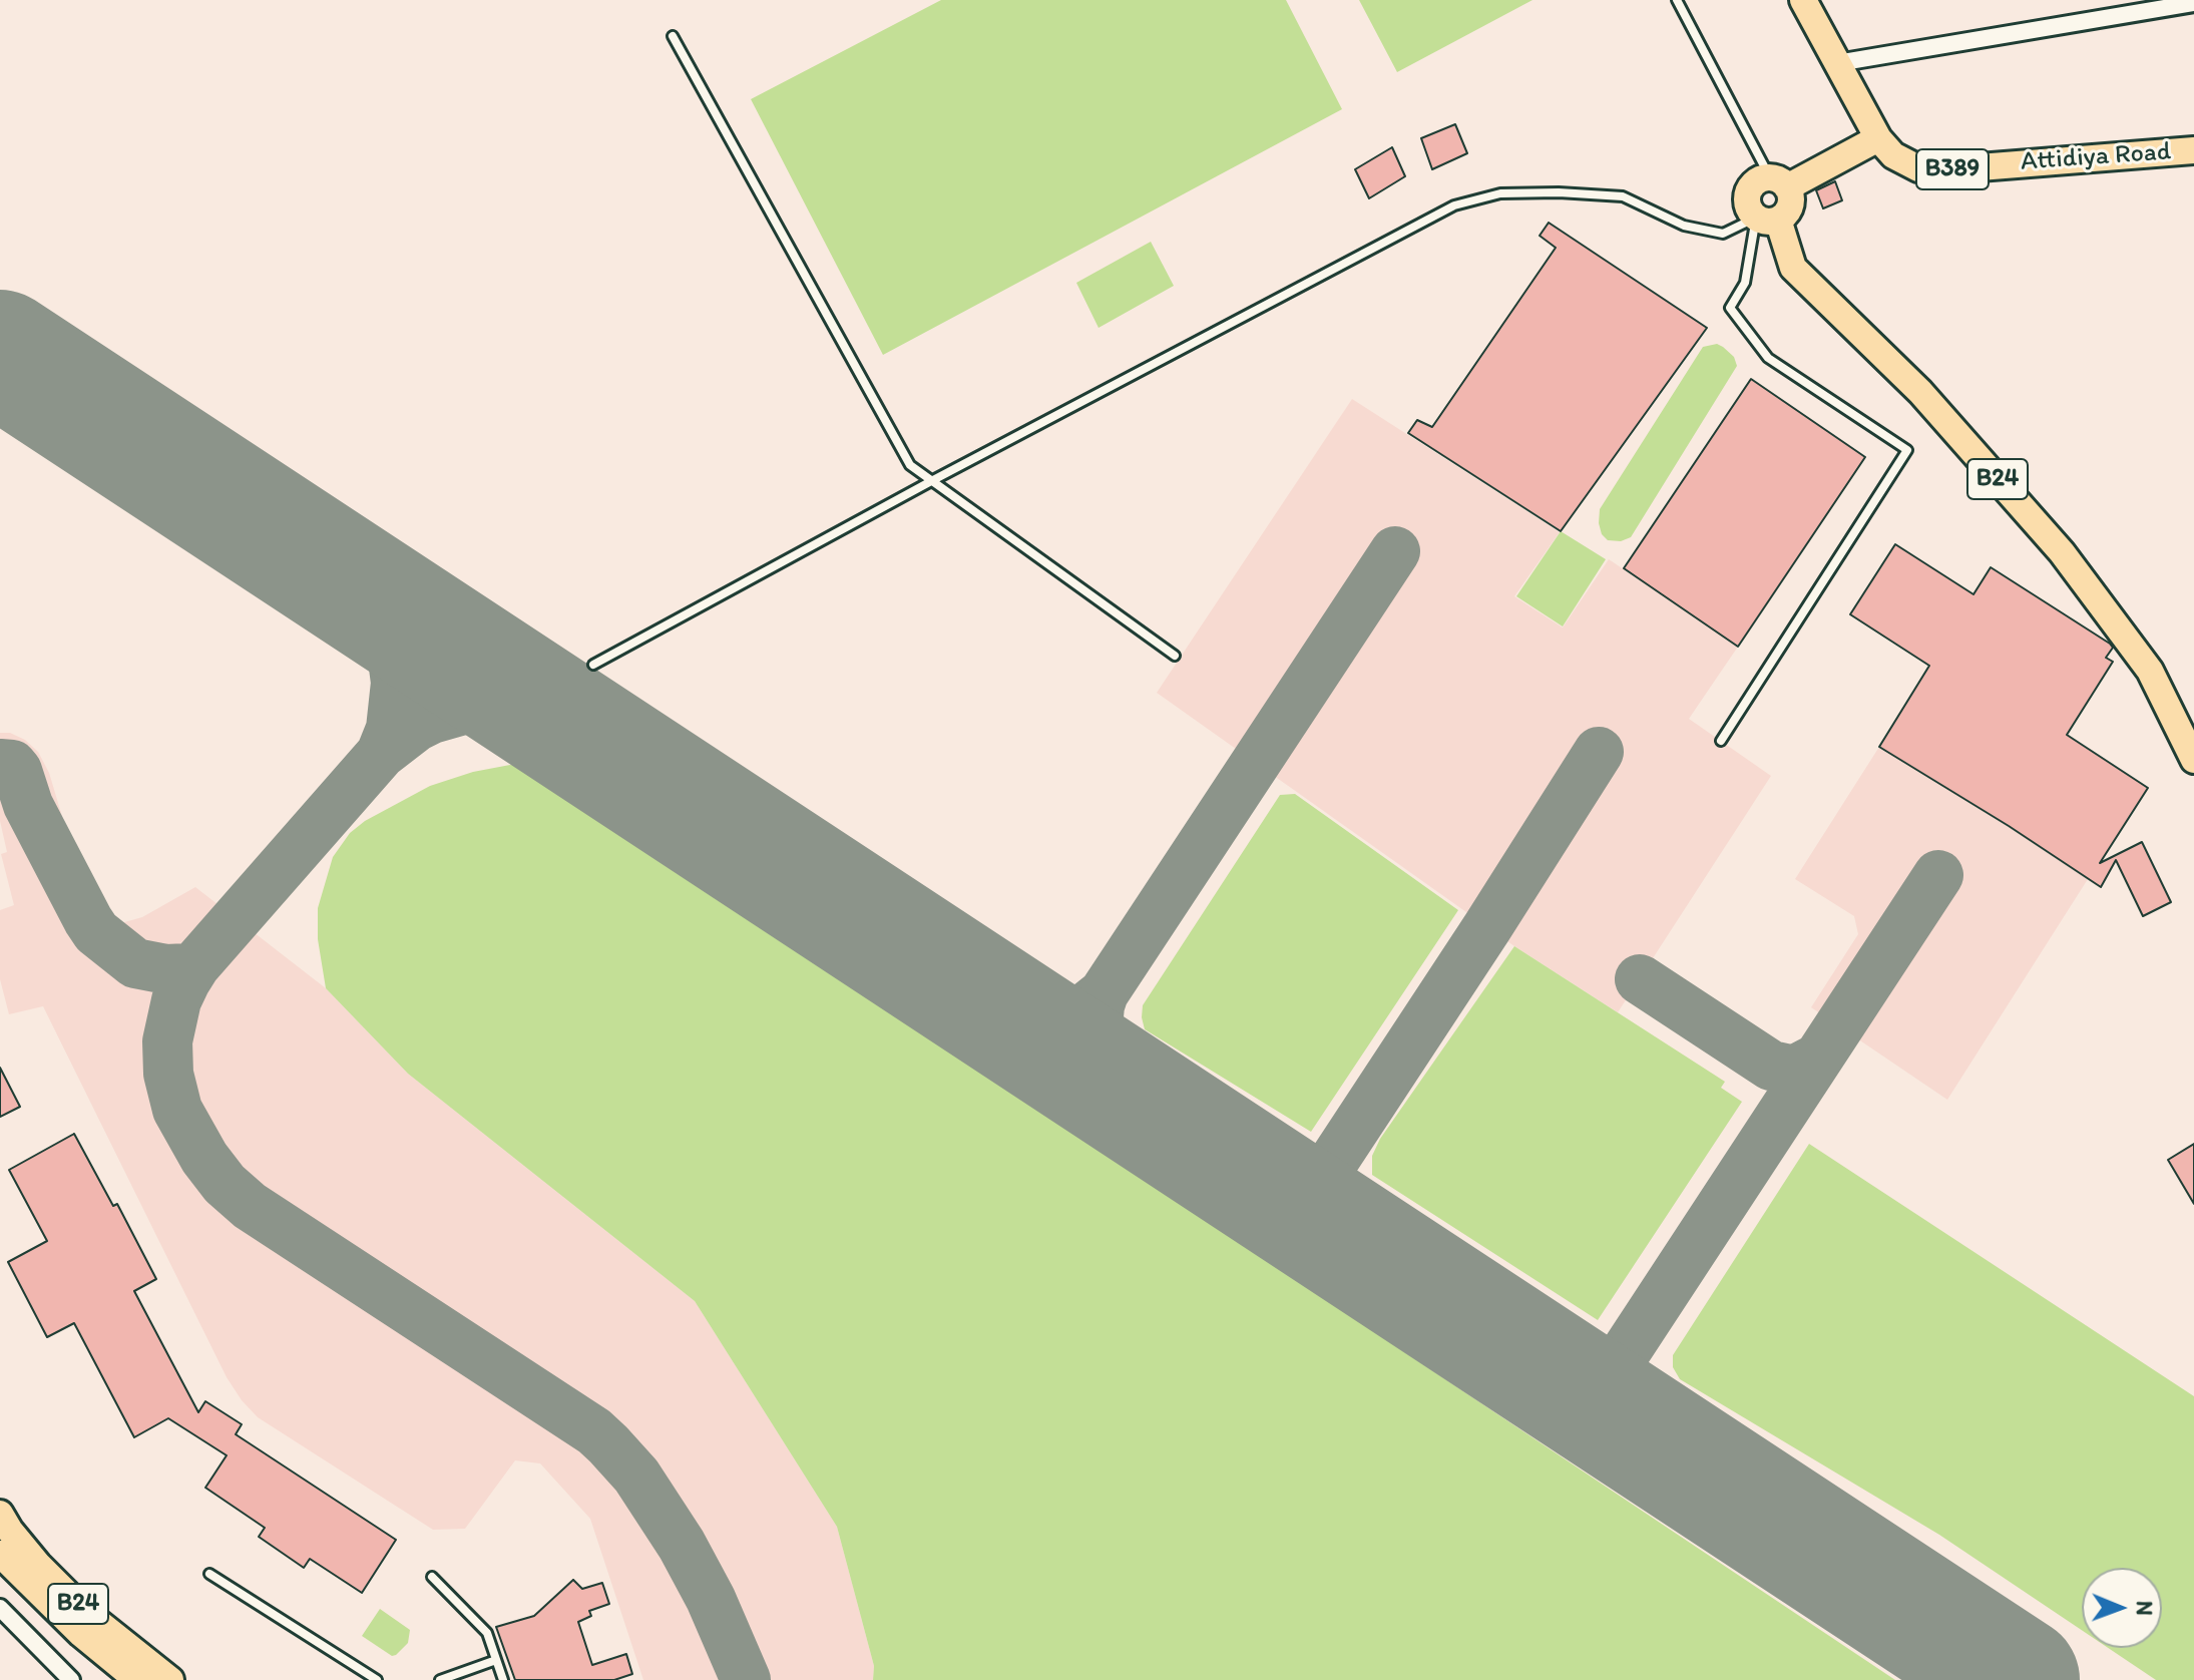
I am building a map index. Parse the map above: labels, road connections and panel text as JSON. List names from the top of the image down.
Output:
{
  "streets": {
    "main road": ["Attidiya Road", "B389", "B24"]
  },
  "crossings": [
    ["Attidiya Road", "B24"]
  ],
  "north": "right"
}
